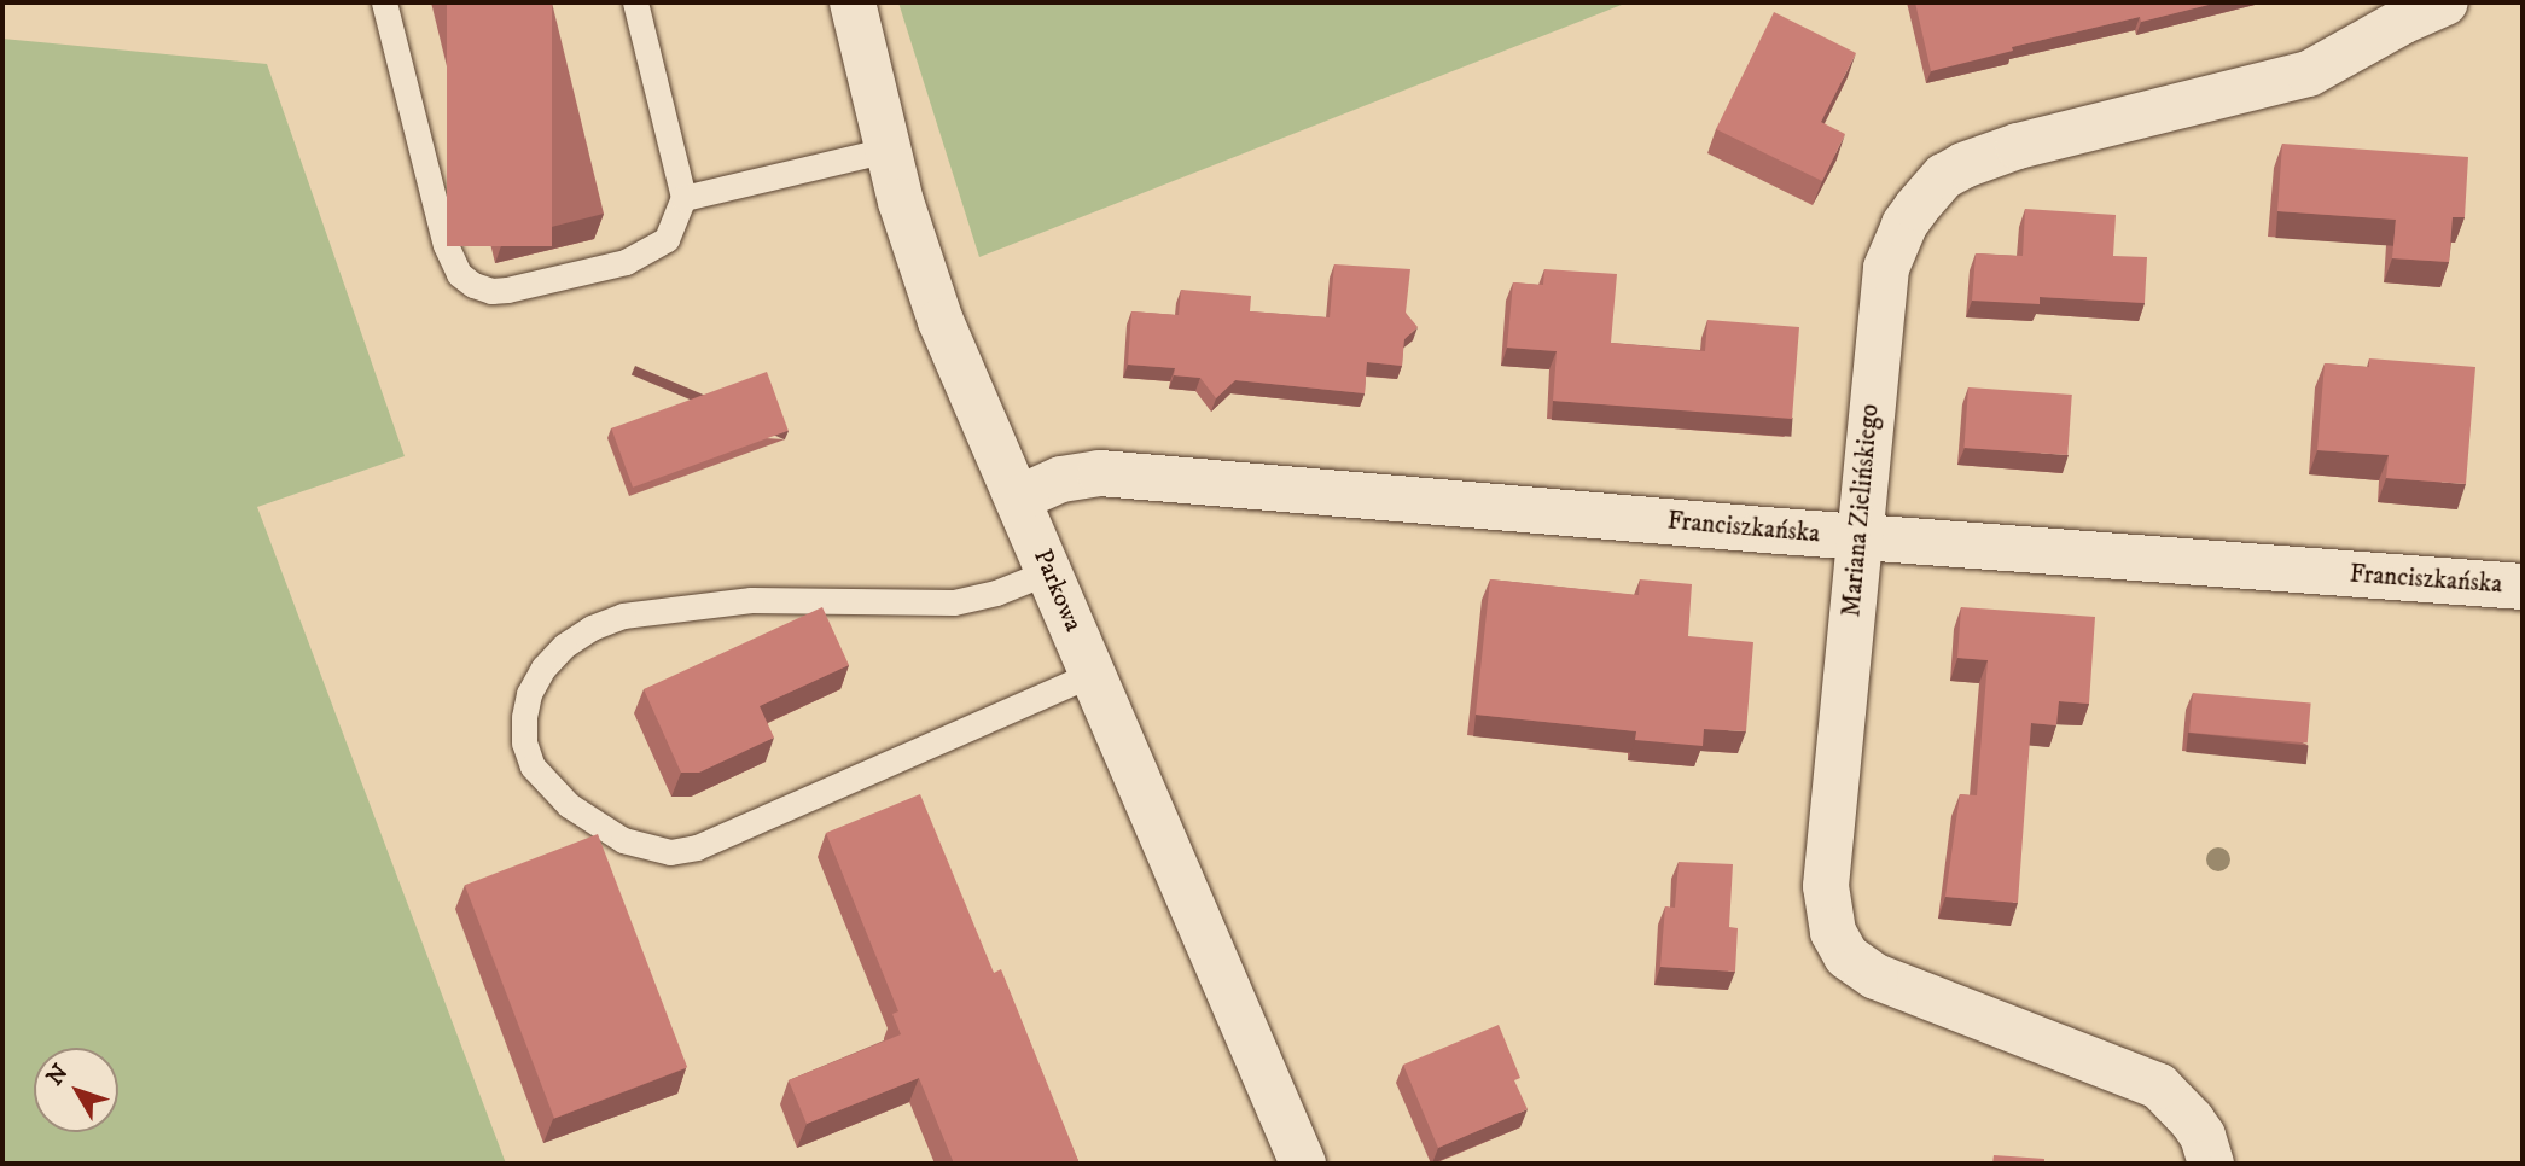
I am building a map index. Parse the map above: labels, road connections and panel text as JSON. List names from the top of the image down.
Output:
{
  "streets": {
    "street": ["Mariana Zielińskiego", "Franciszkańska", "Parkowa"]
  },
  "crossings": [
    ["Mariana Zielińskiego", "Franciszkańska"],
    ["Franciszkańska", "Parkowa"]
  ],
  "north": "top left"
}
